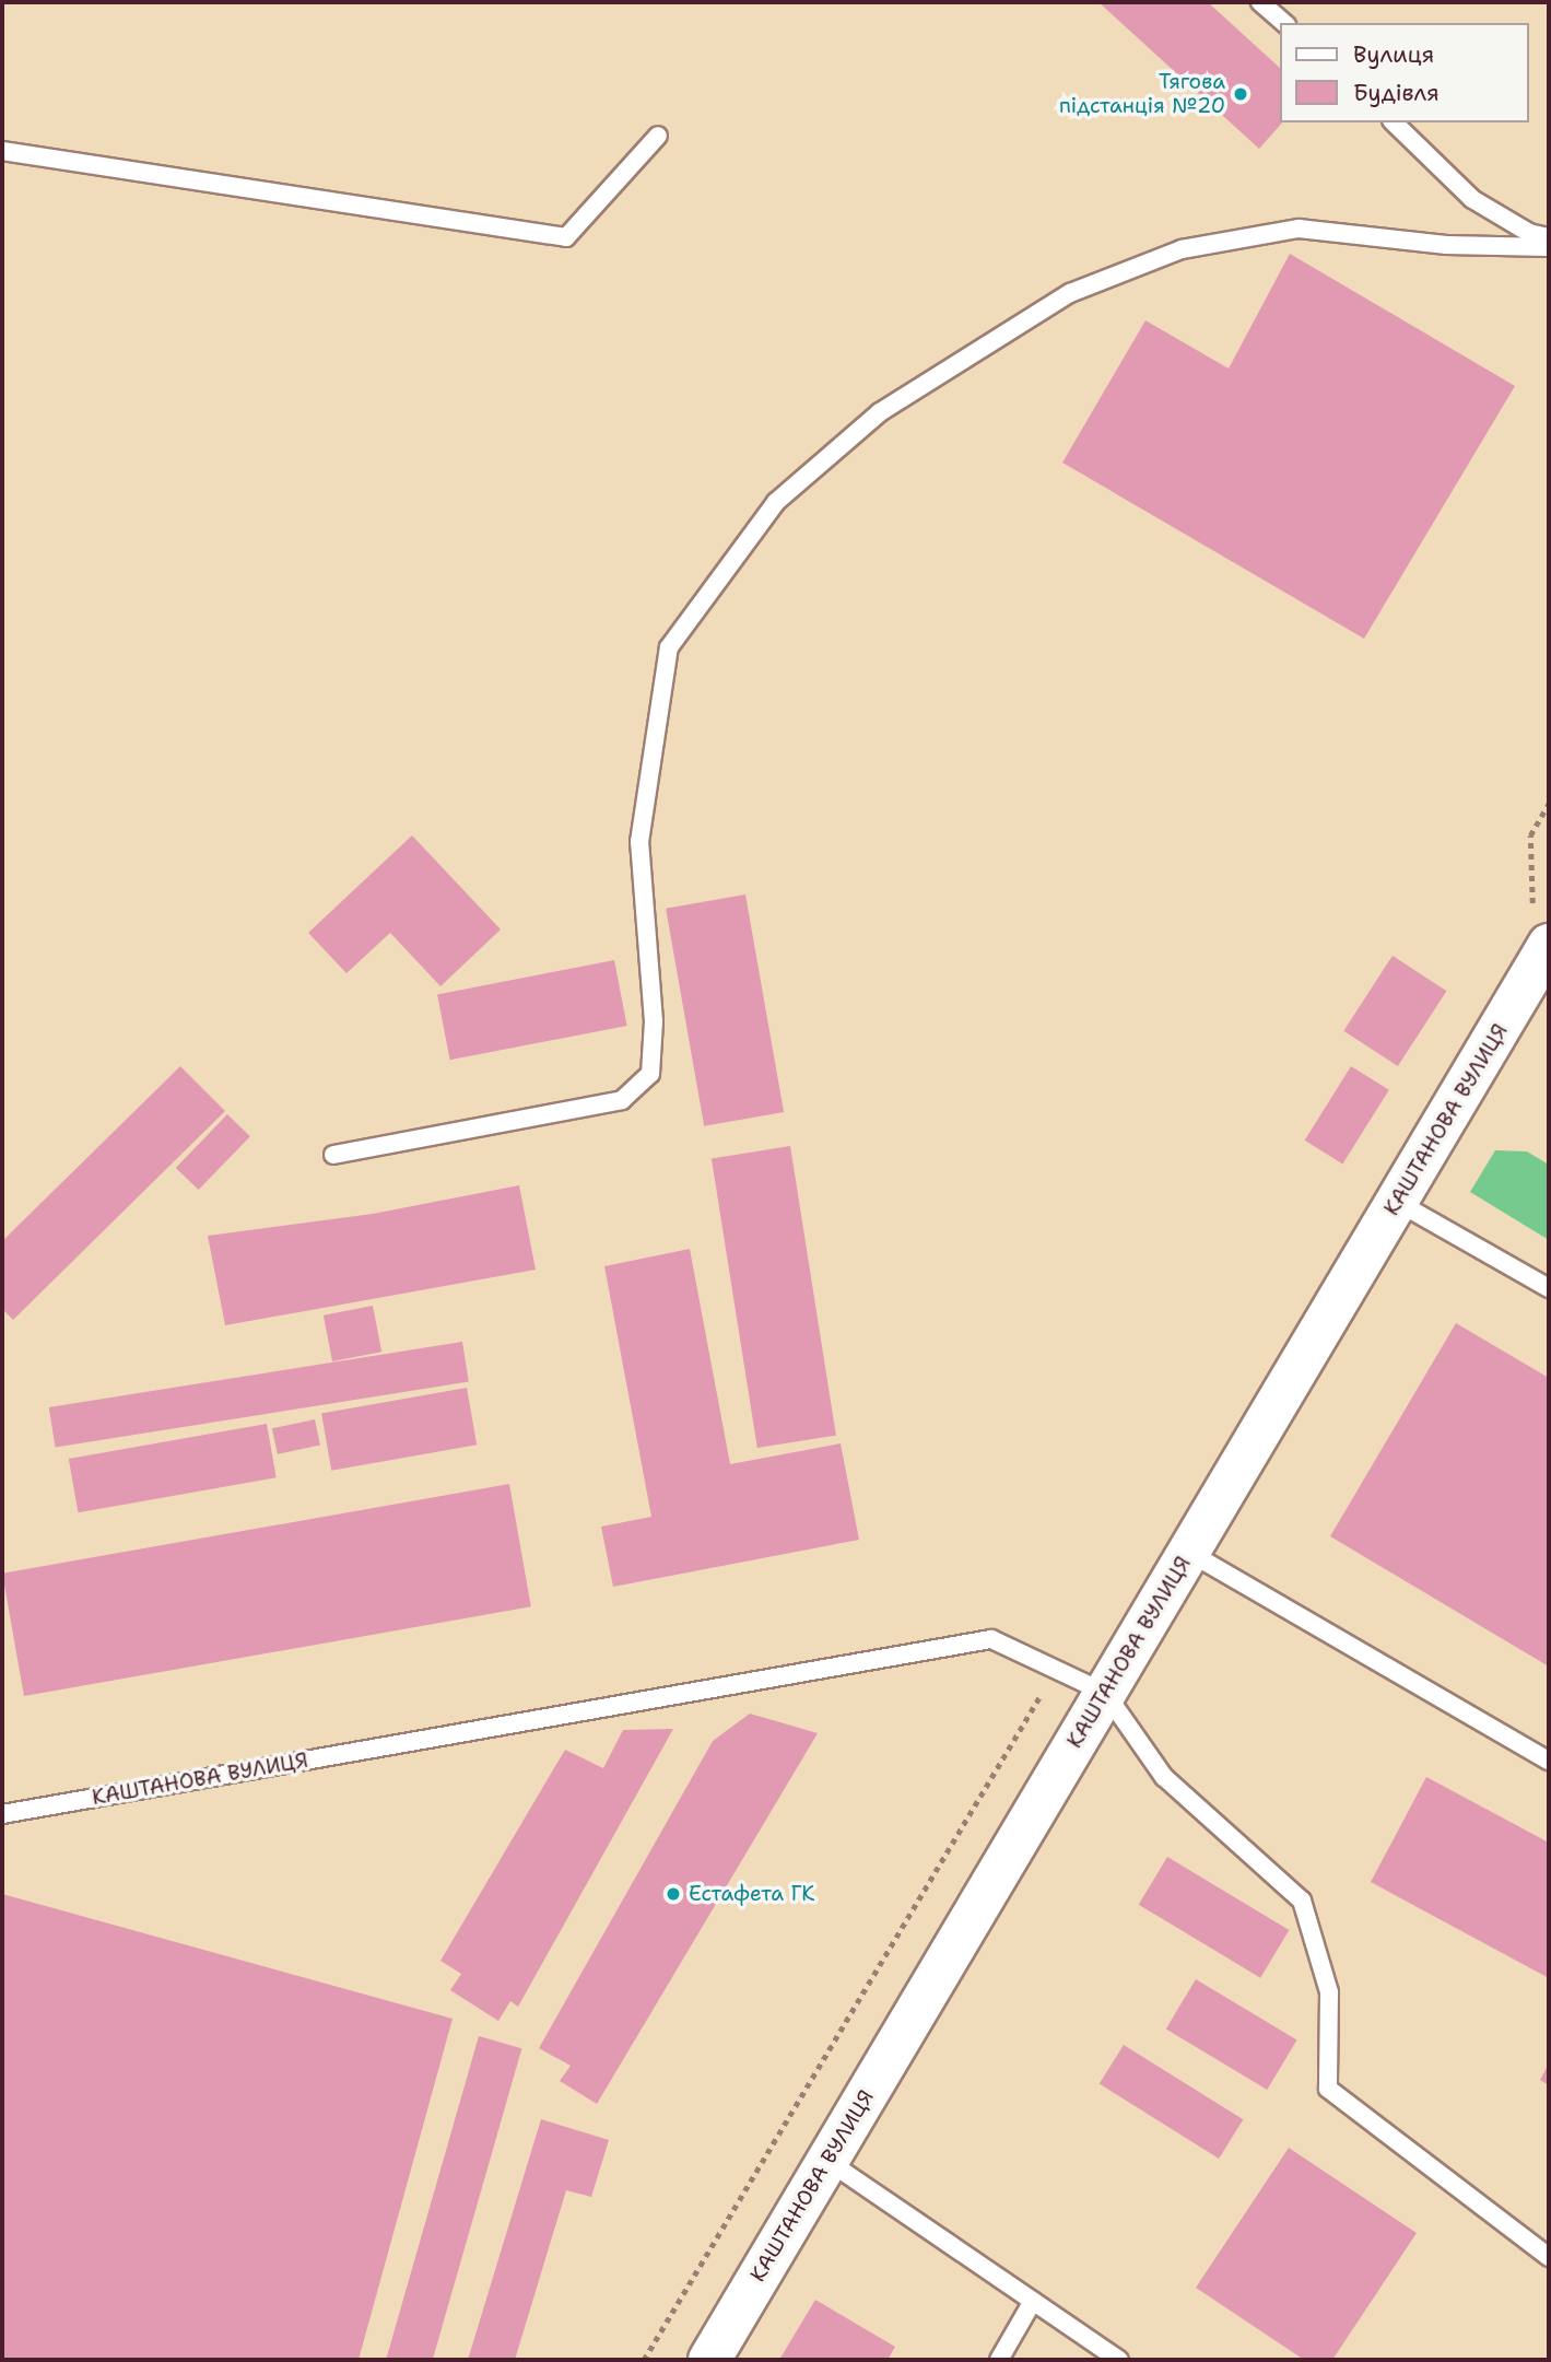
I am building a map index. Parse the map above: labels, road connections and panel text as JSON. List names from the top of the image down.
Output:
{
  "streets": {
    "street": ["КАШТАНОВА ВУЛИЦЯ"]
  },
  "places": ["Тягова пiдстанцiя №20", "Естафета ГК"],
  "legend": ["Вулиця", "Будівля"]
}
